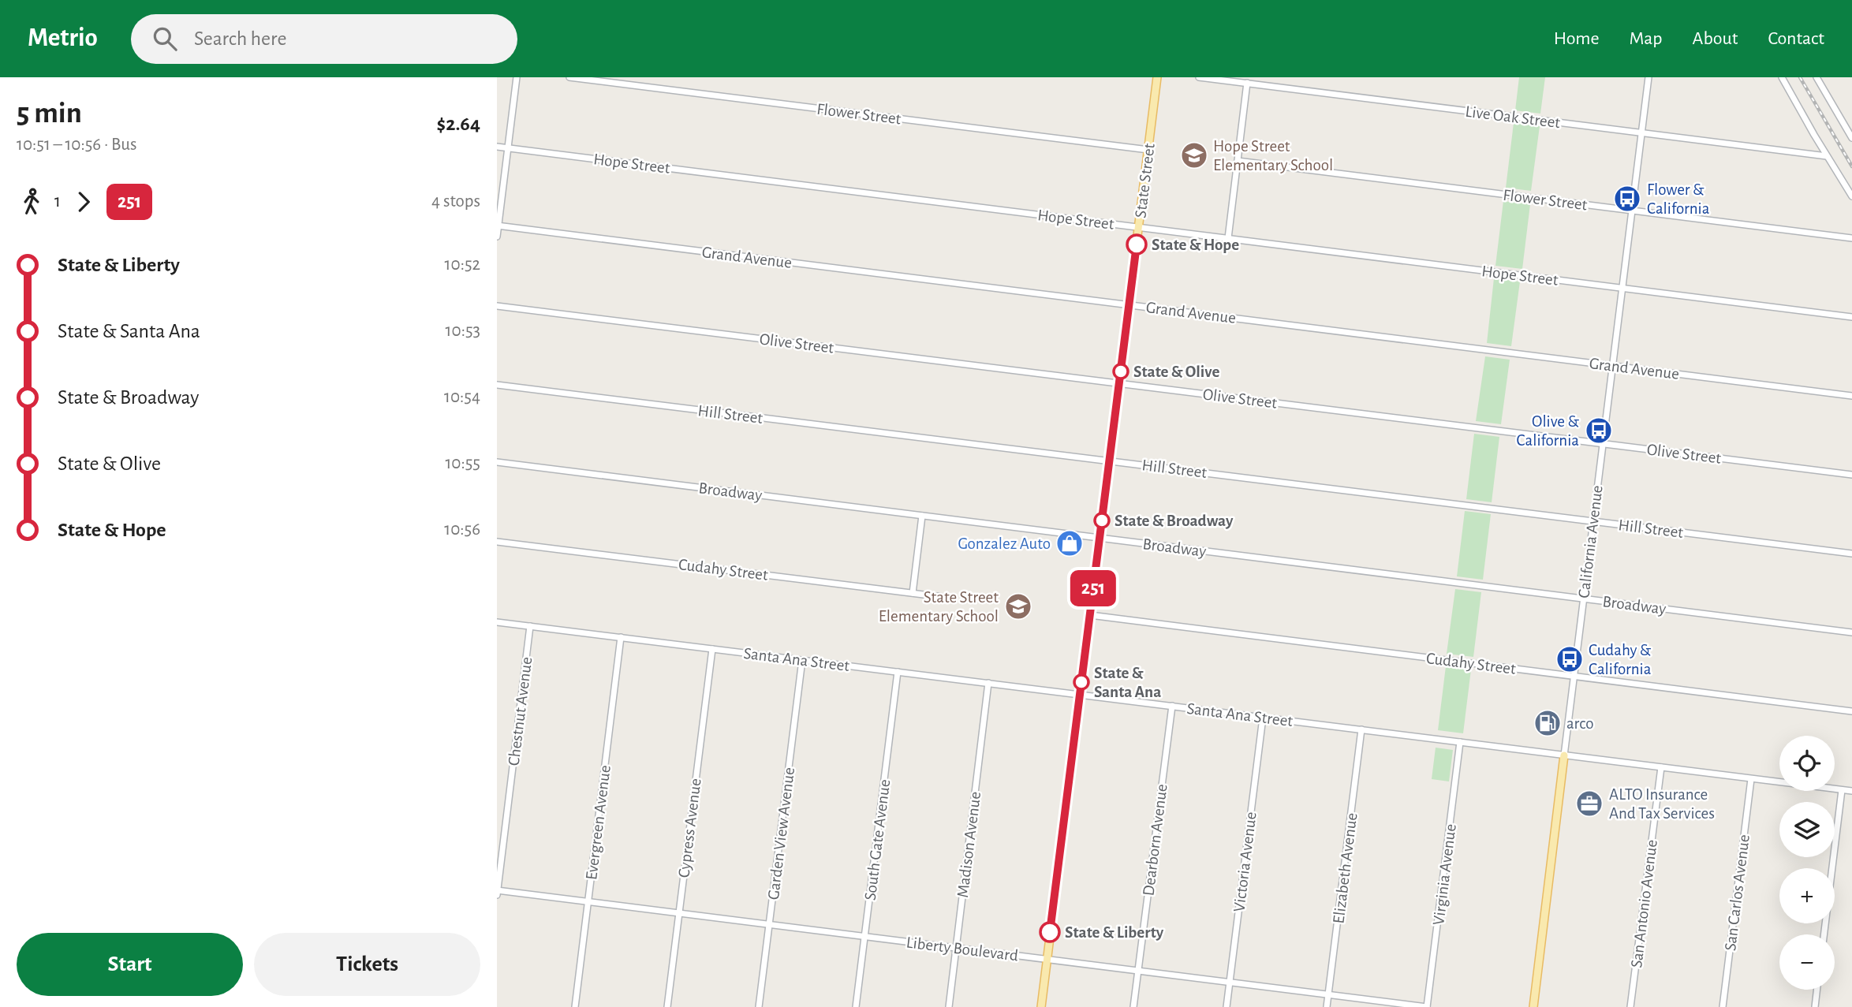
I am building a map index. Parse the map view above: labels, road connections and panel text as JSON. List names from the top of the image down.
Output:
{
  "streets": {
    "main road": ["State Street", "California Avenue"],
    "street": [
      "Flower Street",
      "Live Oak Street",
      "Hope Street",
      "Grand Avenue",
      "Olive Street",
      "Hill Street",
      "Broadway",
      "Cudahy Street",
      "Santa Ana Street",
      "Chestnut Avenue",
      "Evergreen Avenue",
      "Cypress Avenue",
      "Garden View Avenue",
      "South Gate Avenue",
      "Dearborn Avenue",
      "Madison Avenue",
      "Victoria Avenue",
      "Elizabeth Avenue",
      "Virginia Avenue",
      "San Carlos Avenue",
      "San Antonio Avenue",
      "Liberty Boulevard"
    ]
  },
  "crossings": [
    ["Flower Street", "State Street"],
    ["Flower Street", "California Avenue"],
    ["Live Oak Street", "California Avenue"],
    ["Hope Street", "State Street"],
    ["Hope Street", "California Avenue"],
    ["State Street", "Grand Avenue"],
    ["State Street", "Olive Street"],
    ["State Street", "Hill Street"],
    ["State Street", "Broadway"],
    ["State Street", "Cudahy Street"],
    ["State Street", "Santa Ana Street"],
    ["State Street", "Liberty Boulevard"],
    ["Grand Avenue", "California Avenue"],
    ["Olive Street", "California Avenue"],
    ["Hill Street", "California Avenue"],
    ["Broadway", "California Avenue"],
    ["California Avenue", "Cudahy Street"],
    ["California Avenue", "Santa Ana Street"],
    ["Santa Ana Street", "Chestnut Avenue"],
    ["Santa Ana Street", "Evergreen Avenue"],
    ["Santa Ana Street", "Cypress Avenue"],
    ["Santa Ana Street", "Garden View Avenue"],
    ["Santa Ana Street", "South Gate Avenue"],
    ["Santa Ana Street", "Dearborn Avenue"],
    ["Santa Ana Street", "Madison Avenue"],
    ["Santa Ana Street", "Victoria Avenue"],
    ["Santa Ana Street", "Elizabeth Avenue"],
    ["Santa Ana Street", "Virginia Avenue"],
    ["Santa Ana Street", "San Carlos Avenue"],
    ["Santa Ana Street", "San Antonio Avenue"],
    ["Chestnut Avenue", "Liberty Boulevard"],
    ["Evergreen Avenue", "Liberty Boulevard"],
    ["Cypress Avenue", "Liberty Boulevard"],
    ["Garden View Avenue", "Liberty Boulevard"],
    ["South Gate Avenue", "Liberty Boulevard"],
    ["Dearborn Avenue", "Liberty Boulevard"],
    ["Madison Avenue", "Liberty Boulevard"],
    ["Victoria Avenue", "Liberty Boulevard"],
    ["Elizabeth Avenue", "Liberty Boulevard"],
    ["Virginia Avenue", "Liberty Boulevard"]
  ],
  "places": {
    "school or university": ["Hope Street Elementary School", "State Street Elementary School"],
    "bus stop": ["Flower & California", "Olive & California", "Cudahy & California"],
    "other": [
      "State & Hope",
      "State & Olive",
      "State & Broadway",
      "State & Santa Ana",
      "State & Liberty"
    ],
    "shop": ["Gonzalez Auto"],
    "fuel station": ["arco"],
    "office": ["ALTO Insurance And Tax Services"]
  },
  "lines": ["bus line 251"],
  "page": {
    "header": "Metrio",
    "search": "Search here",
    "nav": [
      "Home",
      "Map",
      "About",
      "Contact"
    ],
    "heading": ["5 min", "10:51 – 10:56 · Bus", "$2.64"],
    "on_map": "251",
    "legs": ["1", "251", "4 stops"],
    "list": [
      {
        "name": "State & Liberty",
        "value": "10:52"
      },
      {
        "name": "State & Santa Ana",
        "value": "10:53"
      },
      {
        "name": "State & Broadway",
        "value": "10:54"
      },
      {
        "name": "State & Olive",
        "value": "10:55"
      },
      {
        "name": "State & Hope",
        "value": "10:56"
      }
    ],
    "map_buttons": ["+", "−"],
    "buttons": ["Start", "Tickets"]
  }
}
